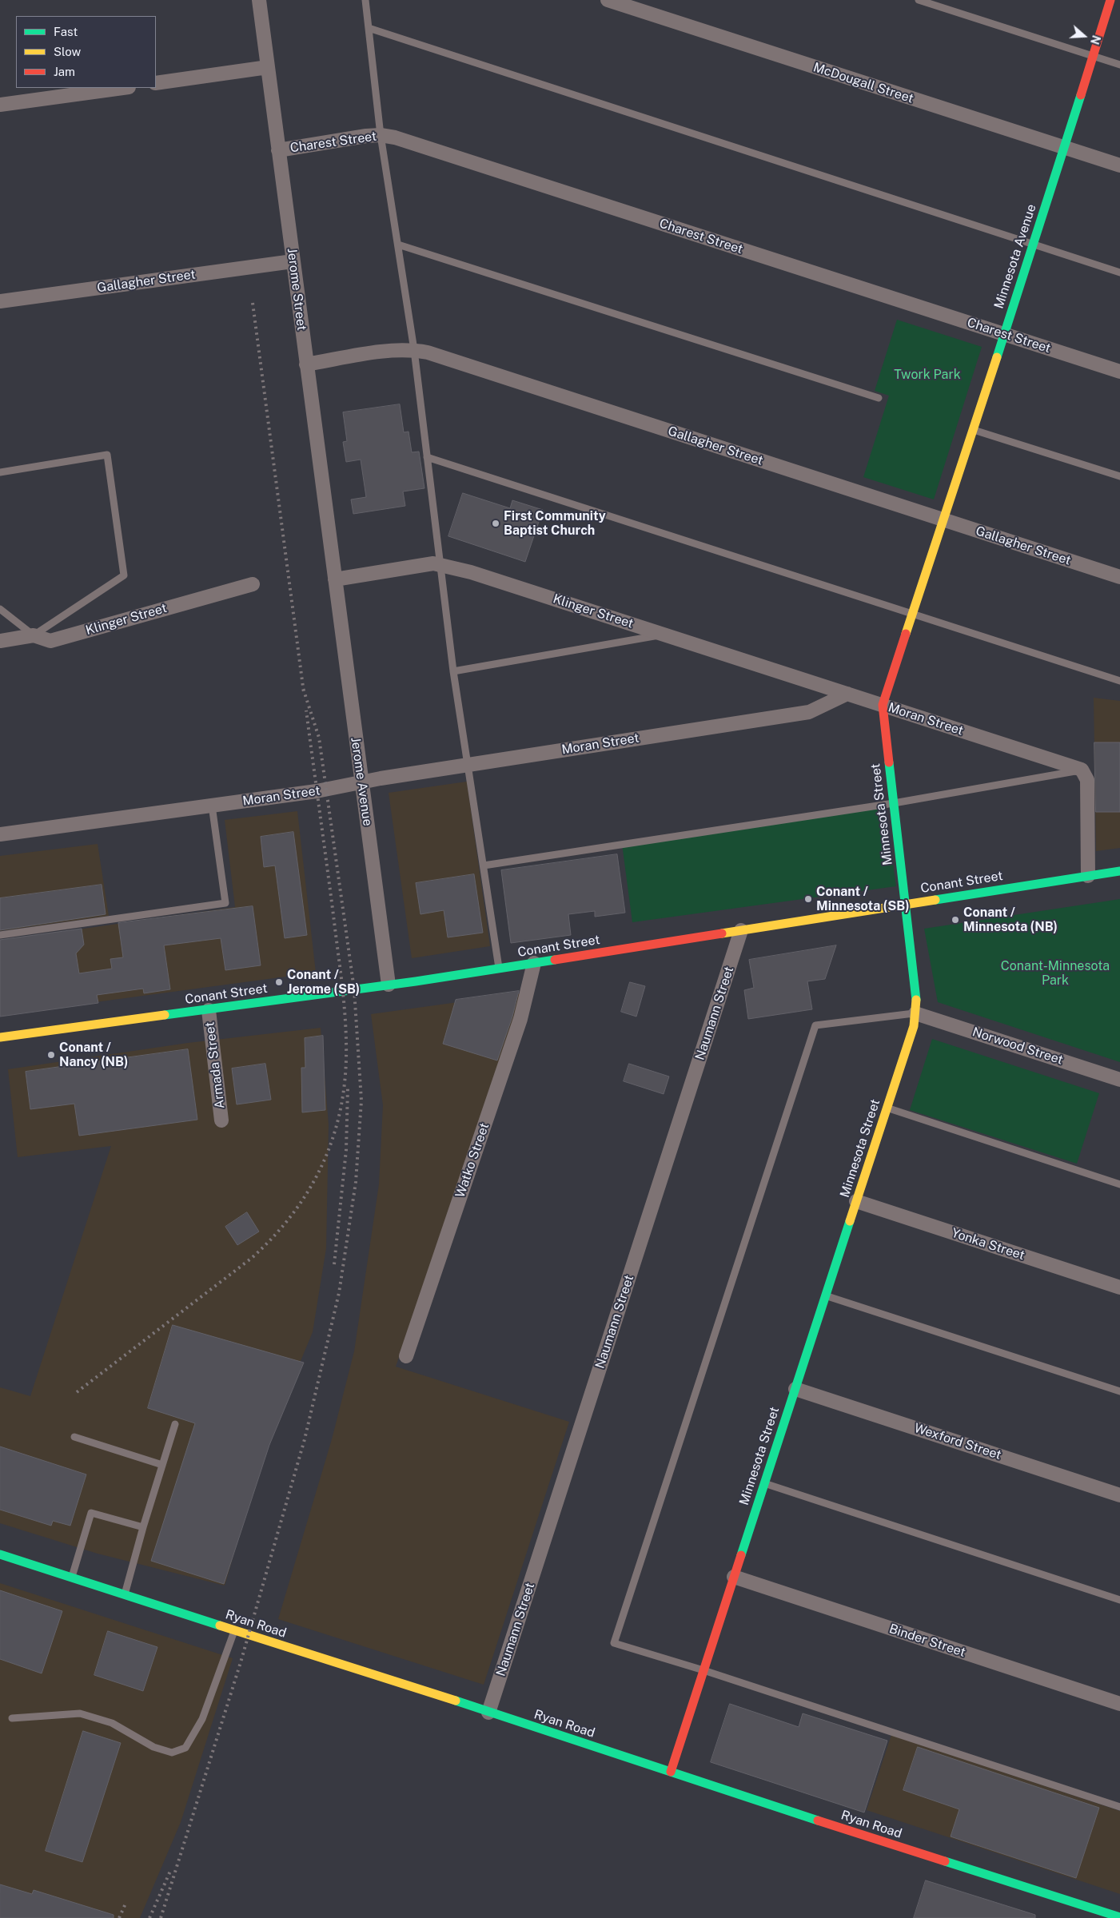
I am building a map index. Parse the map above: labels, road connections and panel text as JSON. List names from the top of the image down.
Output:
{
  "streets": {
    "street": [
      "McDougall Street",
      "Charest Street",
      "Minnesota Avenue",
      "Gallagher Street",
      "Jerome Street",
      "Klinger Street",
      "Moran Street",
      "Jerome Avenue",
      "Minnesota Street",
      "Conant Street",
      "Naumann Street",
      "Norwood Street",
      "Armada Street",
      "Watko Street",
      "Yonka Street",
      "Wexford Street",
      "Ryan Road",
      "Binder Street"
    ]
  },
  "crossings": [
    ["McDougall Street", "Minnesota Avenue"],
    ["Charest Street", "Minnesota Avenue"],
    ["Charest Street", "Jerome Street"],
    ["Minnesota Avenue", "Gallagher Street"],
    ["Minnesota Avenue", "Minnesota Street"],
    ["Gallagher Street", "Jerome Street"],
    ["Gallagher Street", "Minnesota Street"],
    ["Jerome Street", "Klinger Street"],
    ["Jerome Street", "Jerome Avenue"],
    ["Klinger Street", "Moran Street"],
    ["Klinger Street", "Jerome Avenue"],
    ["Moran Street", "Jerome Avenue"],
    ["Moran Street", "Minnesota Street"],
    ["Jerome Avenue", "Conant Street"],
    ["Minnesota Street", "Conant Street"],
    ["Minnesota Street", "Norwood Street"],
    ["Minnesota Street", "Yonka Street"],
    ["Minnesota Street", "Wexford Street"],
    ["Minnesota Street", "Ryan Road"],
    ["Minnesota Street", "Binder Street"],
    ["Conant Street", "Naumann Street"],
    ["Conant Street", "Armada Street"],
    ["Conant Street", "Watko Street"],
    ["Naumann Street", "Ryan Road"]
  ],
  "parks": ["Twork Park", "Conant-Minnesota Park"],
  "places": [
    "First Community Baptist Church",
    "Conant / Minnesota (SB)",
    "Conant / Minnesota (NB)",
    "Conant / Jerome (SB)",
    "Conant / Nancy (NB)"
  ],
  "legend": ["Fast", "Slow", "Jam"],
  "north": "right"
}
